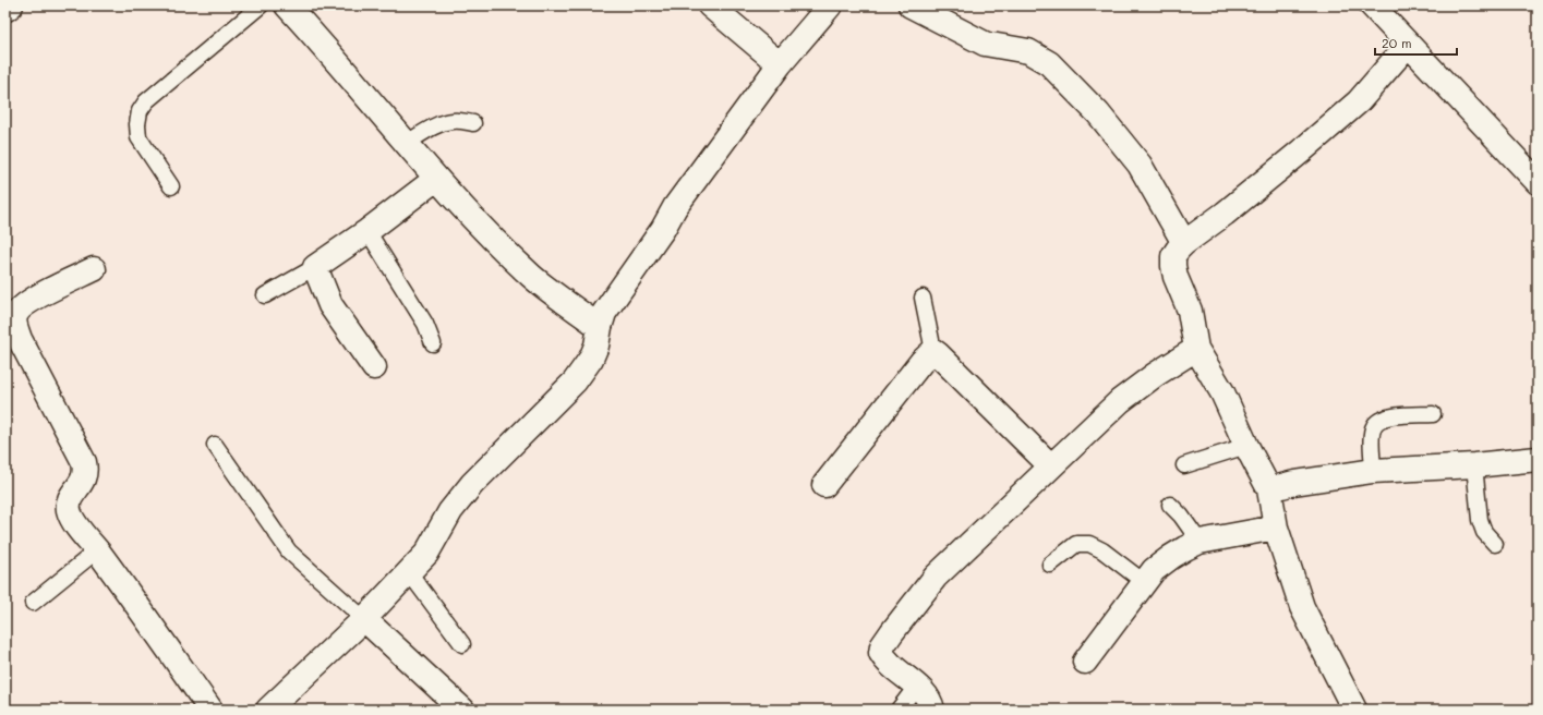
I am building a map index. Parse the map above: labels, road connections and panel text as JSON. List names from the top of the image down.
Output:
{
  "scale_bar": "20 m"
}
